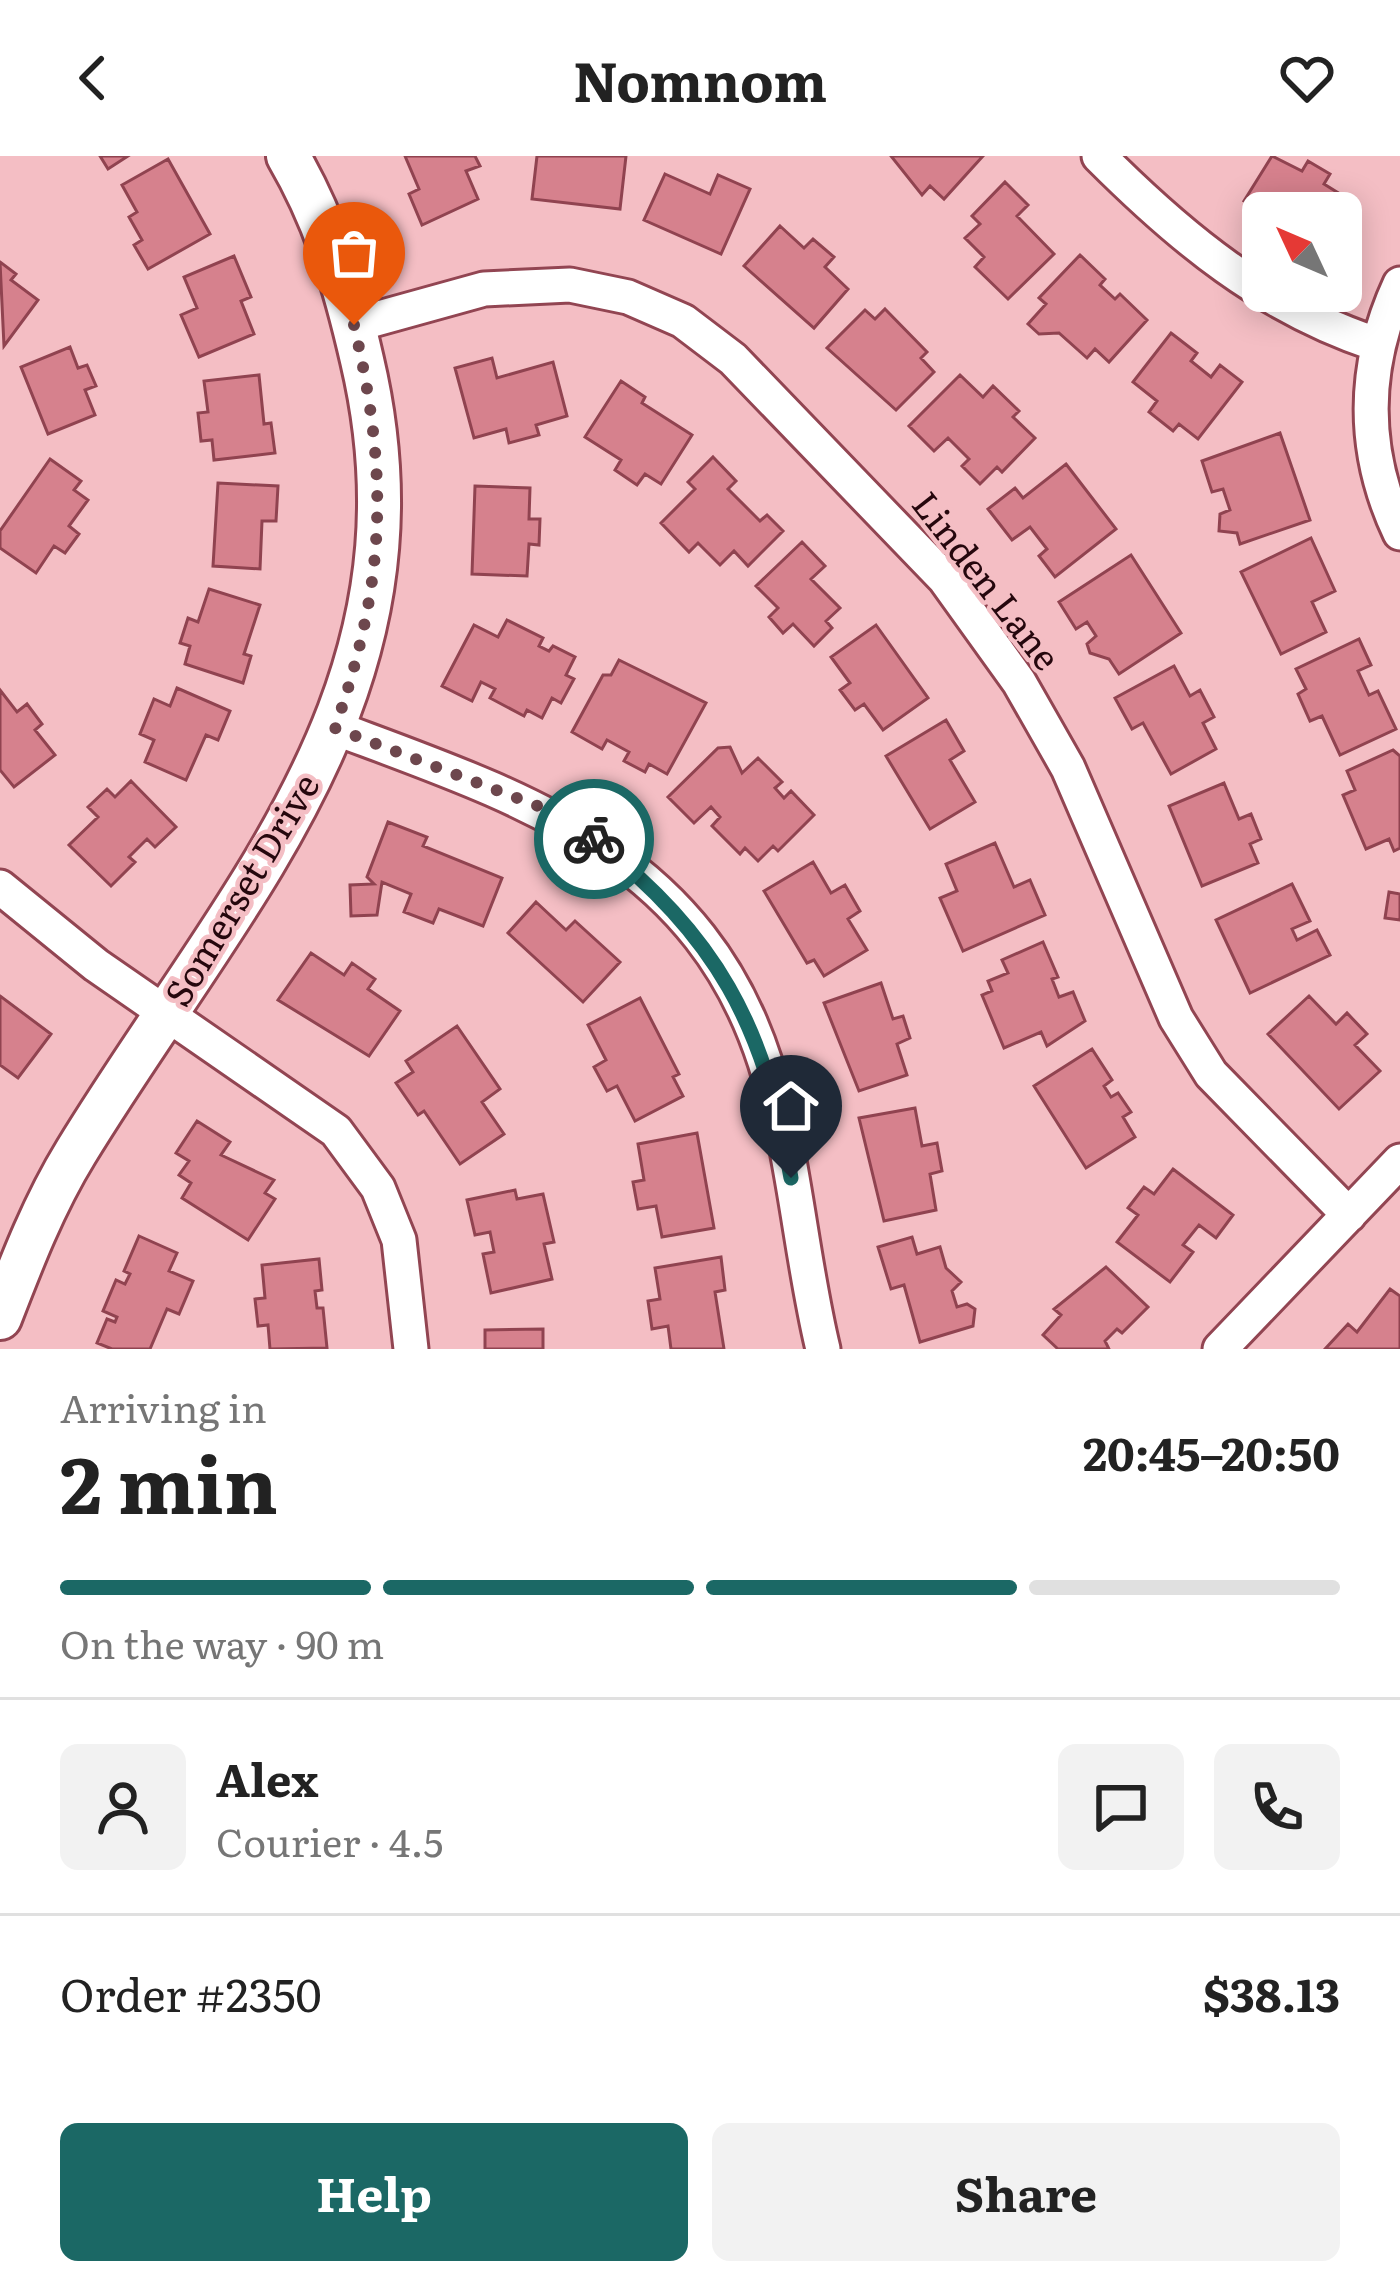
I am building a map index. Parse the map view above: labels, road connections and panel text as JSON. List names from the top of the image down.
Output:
{
  "streets": {
    "street": ["Linden Lane", "Somerset Drive"]
  },
  "crossings": [
    ["Linden Lane", "Somerset Drive"]
  ],
  "north": "top left",
  "page": {
    "header": "Nomnom",
    "heading": ["2 min", "Arriving in", "20:45–20:50"],
    "panel": [
      "Alex",
      "Courier · 4.5",
      "Order #2350",
      "$38.13"
    ],
    "bar": "On the way · 90 m",
    "buttons": ["Help", "Share"]
  }
}
